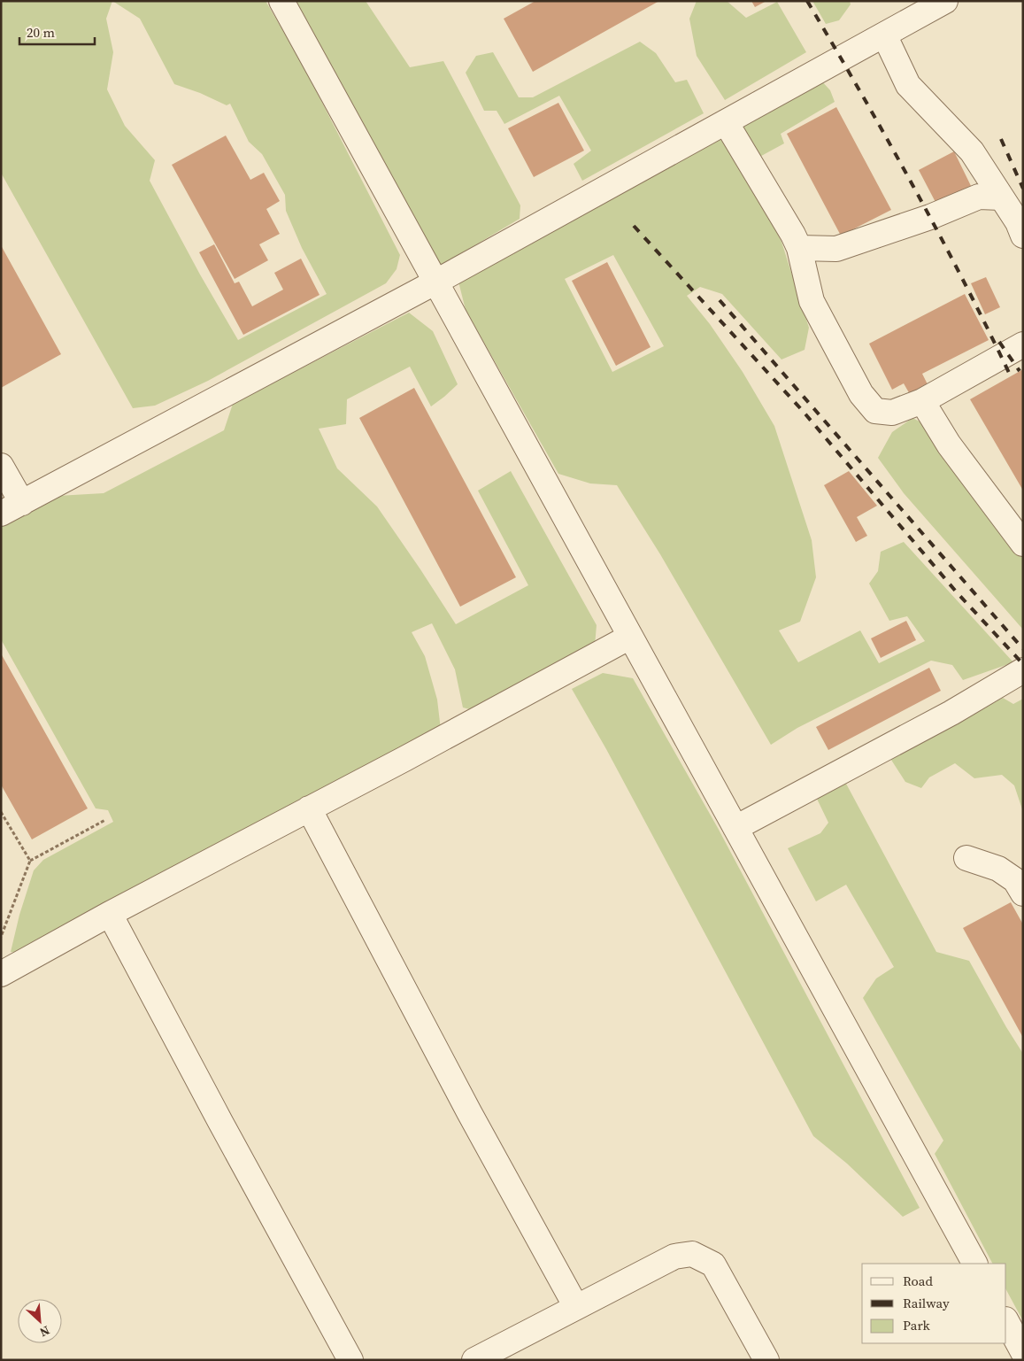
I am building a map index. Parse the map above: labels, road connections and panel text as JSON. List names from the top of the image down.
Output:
{
  "legend": ["Road", "Railway", "Park"],
  "scale_bar": "20 m",
  "north": "bottom right"
}
